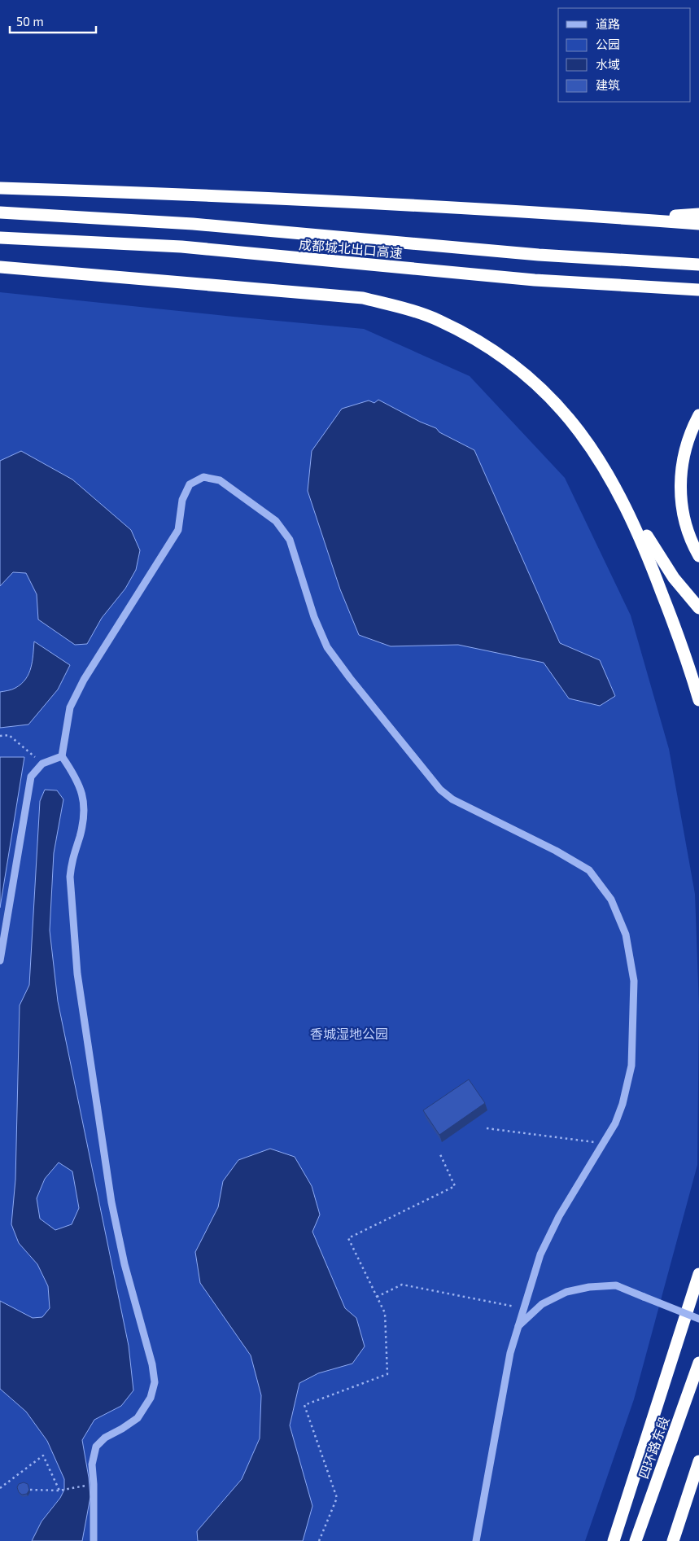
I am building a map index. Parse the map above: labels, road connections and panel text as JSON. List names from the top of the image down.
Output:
{
  "streets": {
    "highway": ["成都城北出口高速", "四环路东段"]
  },
  "parks": ["香城湿地公园"],
  "legend": [
    "道路",
    "公园",
    "水域",
    "建筑"
  ],
  "scale_bar": "50 m"
}
